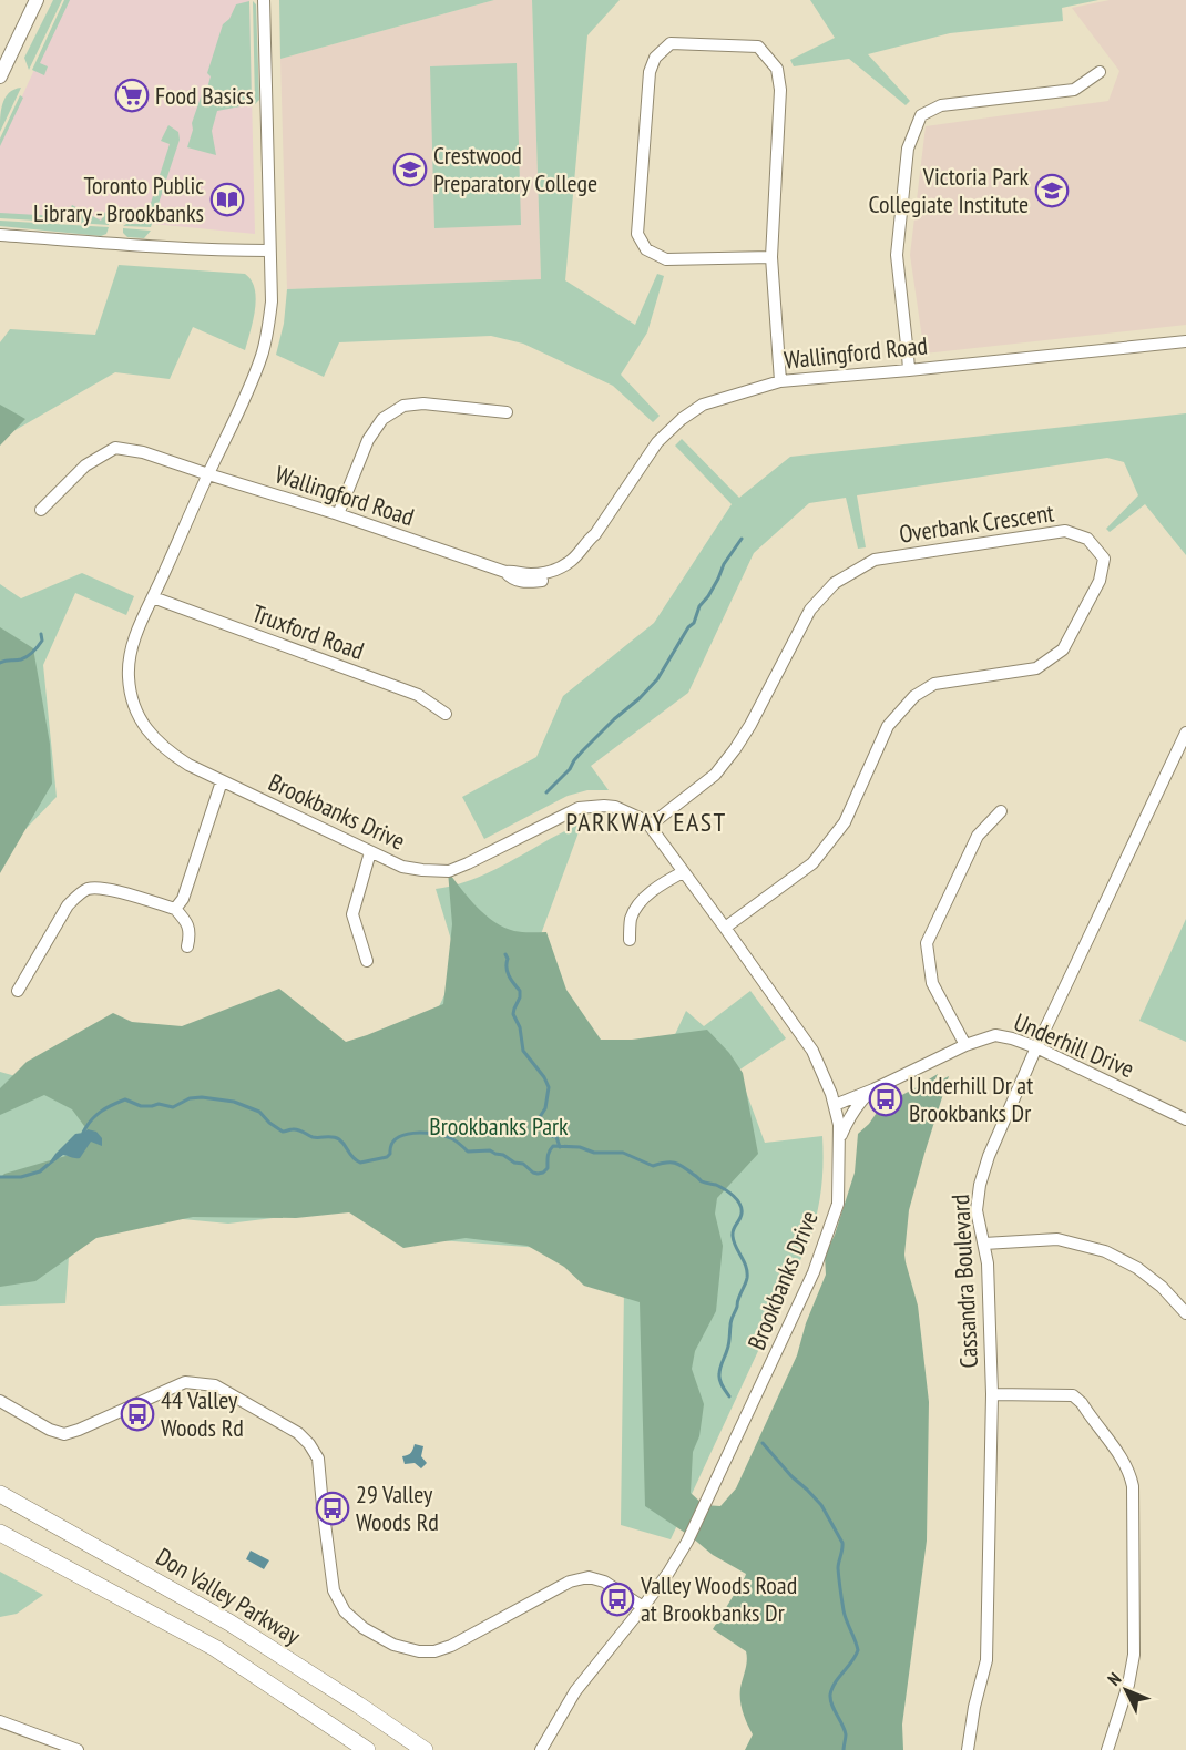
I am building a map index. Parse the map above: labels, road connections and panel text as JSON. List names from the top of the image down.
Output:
{
  "streets": {
    "highway": ["Don Valley Parkway"],
    "street": [
      "Wallingford Road",
      "Overbank Crescent",
      "Truxford Road",
      "Brookbanks Drive",
      "Underhill Drive",
      "Cassandra Boulevard"
    ]
  },
  "crossings": [
    ["Wallingford Road", "Brookbanks Drive"],
    ["Overbank Crescent", "Brookbanks Drive"],
    ["Truxford Road", "Brookbanks Drive"],
    ["Brookbanks Drive", "Underhill Drive"],
    ["Underhill Drive", "Cassandra Boulevard"]
  ],
  "districts": ["PARKWAY EAST"],
  "parks": ["Brookbanks Park"],
  "places": {
    "supermarket": ["Food Basics"],
    "school or university": ["Crestwood Preparatory College", "Victoria Park Collegiate Institute"],
    "library": ["Toronto Public Library - Brookbanks"],
    "bus stop": [
      "Underhill Dr at Brookbanks Dr",
      "44 Valley Woods Rd",
      "29 Valley Woods Rd",
      "Valley Woods Road at Brookbanks Dr"
    ]
  },
  "north": "top left"
}
